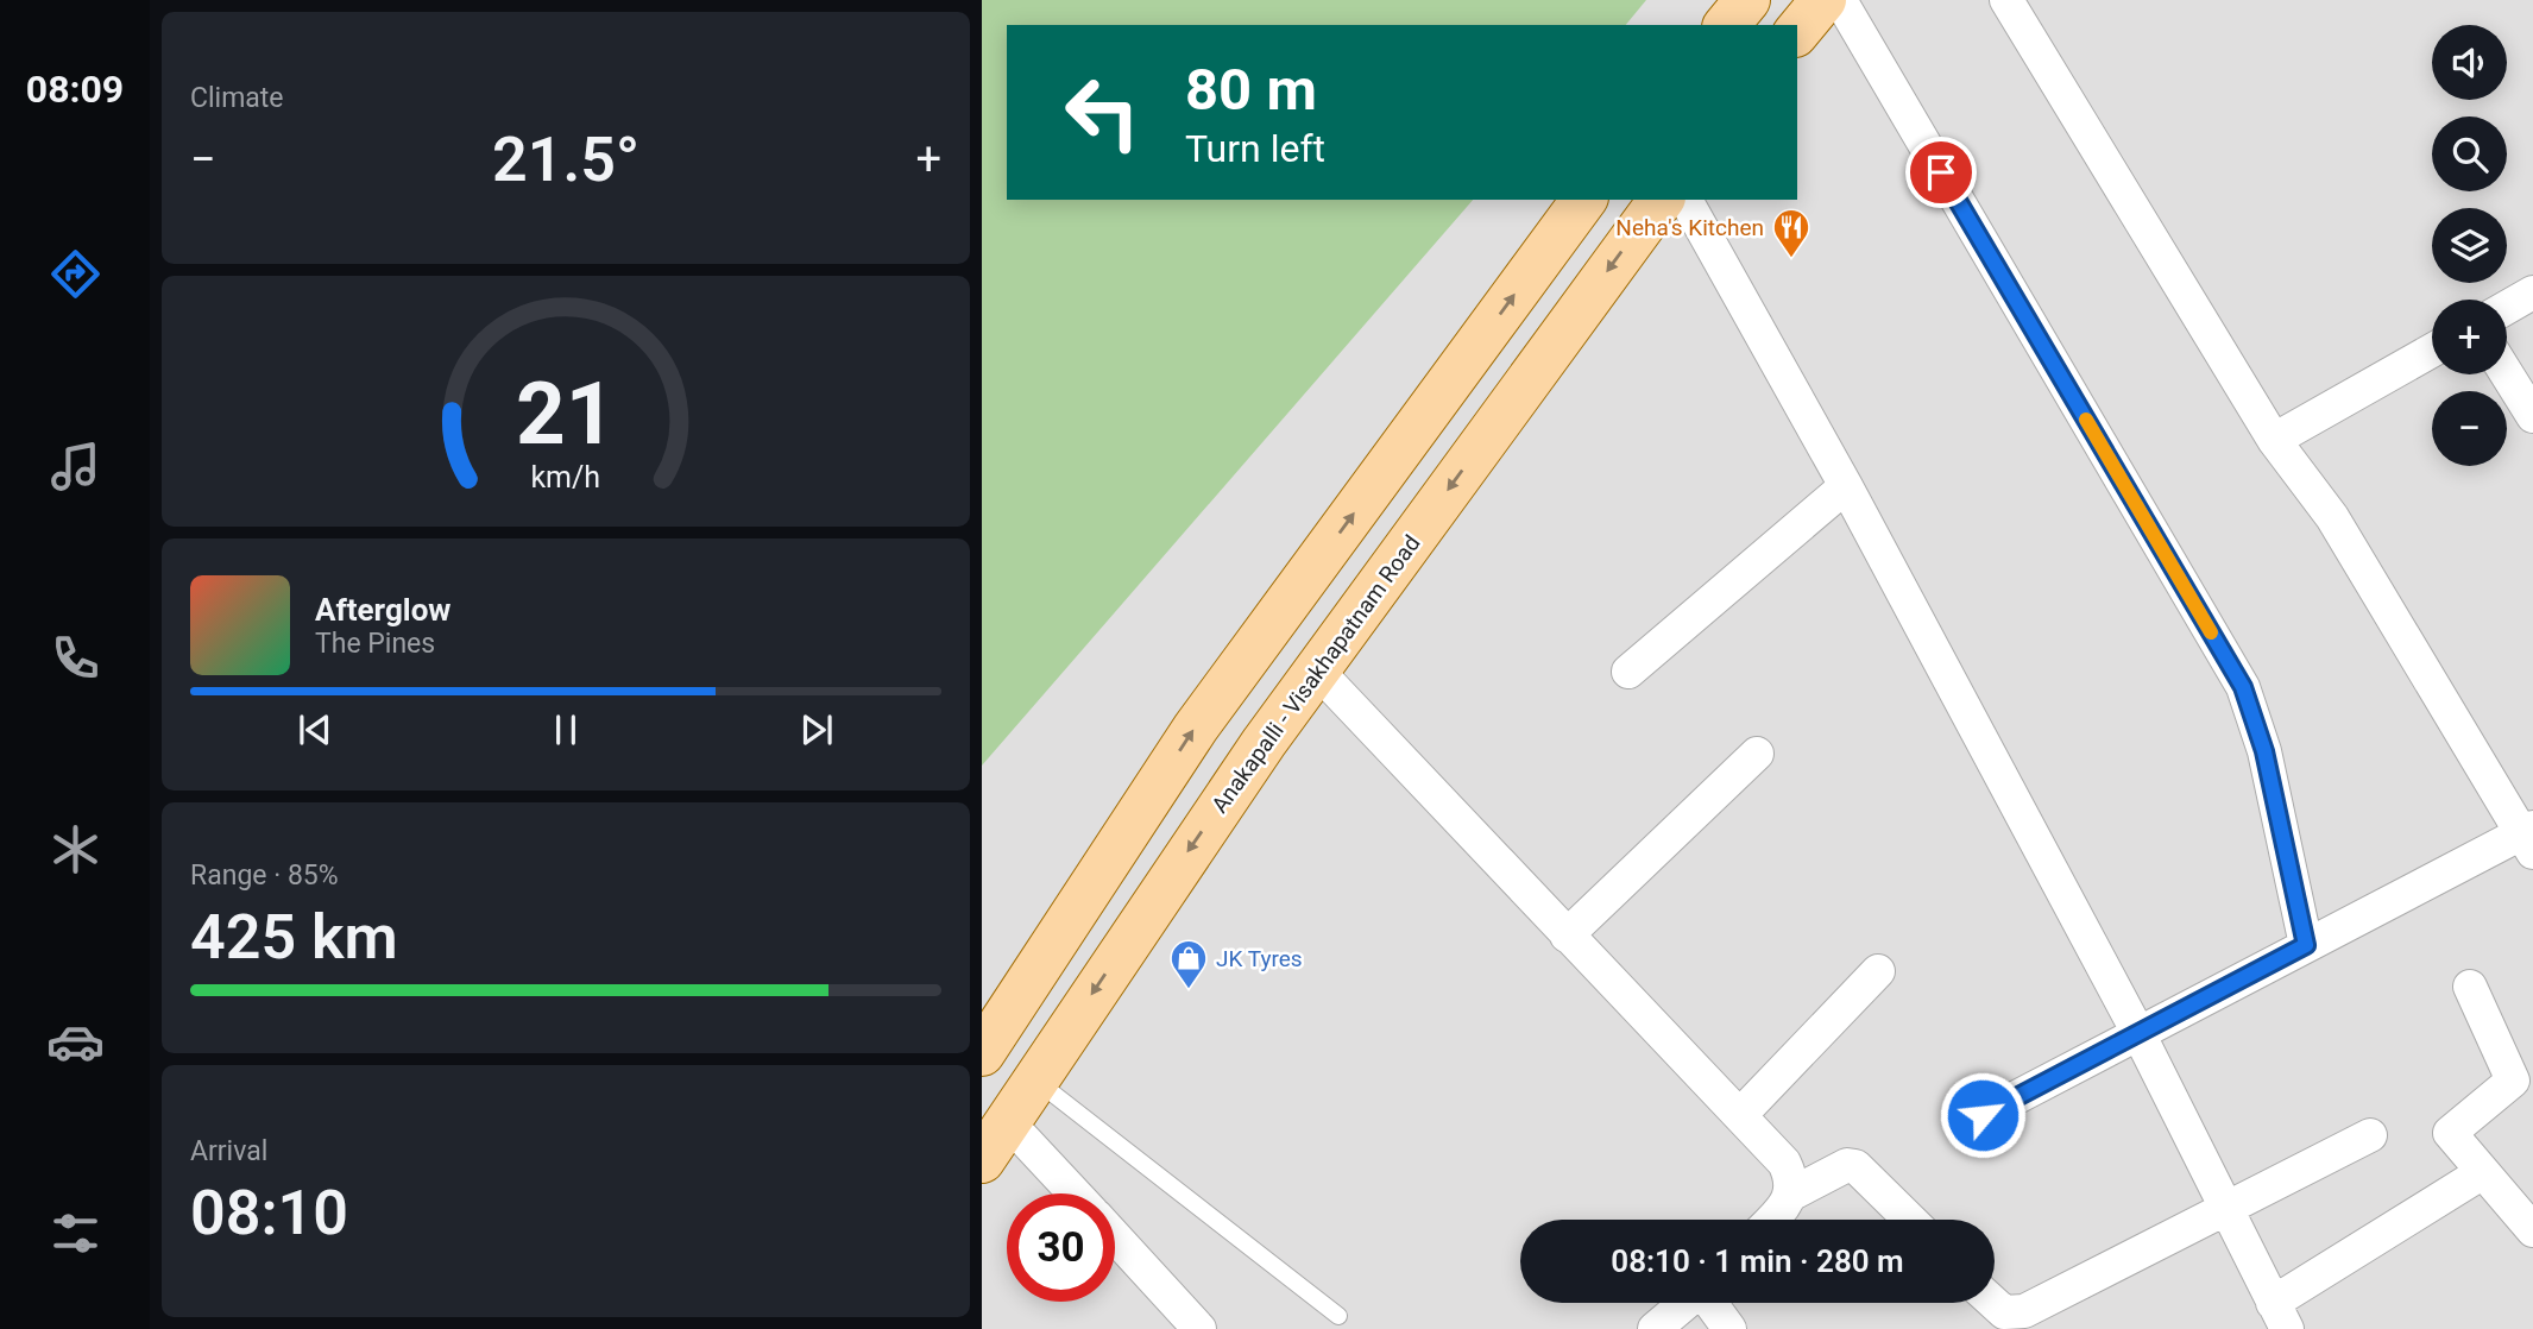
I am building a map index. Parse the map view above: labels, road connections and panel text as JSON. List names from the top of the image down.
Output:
{
  "streets": {
    "main road": ["Anakapalli - Visakhapatnam Road"]
  },
  "places": {
    "restaurant": ["Neha's Kitchen"],
    "shop": ["JK Tyres"]
  },
  "page": {
    "tabs": "08:09",
    "tile": [
      "Climate",
      ["Range · 85%", "425 km"],
      ["Arrival", "08:10"]
    ],
    "map_buttons": ["+", "−"],
    "turn": ["80 m", "Turn left"],
    "heat": ["−", "21.5°", "+"],
    "song": ["Afterglow", "The Pines"],
    "limit": "30",
    "trip": "08:10 · 1 min · 280 m",
    "gauge": ["21", "km/h"]
  }
}
